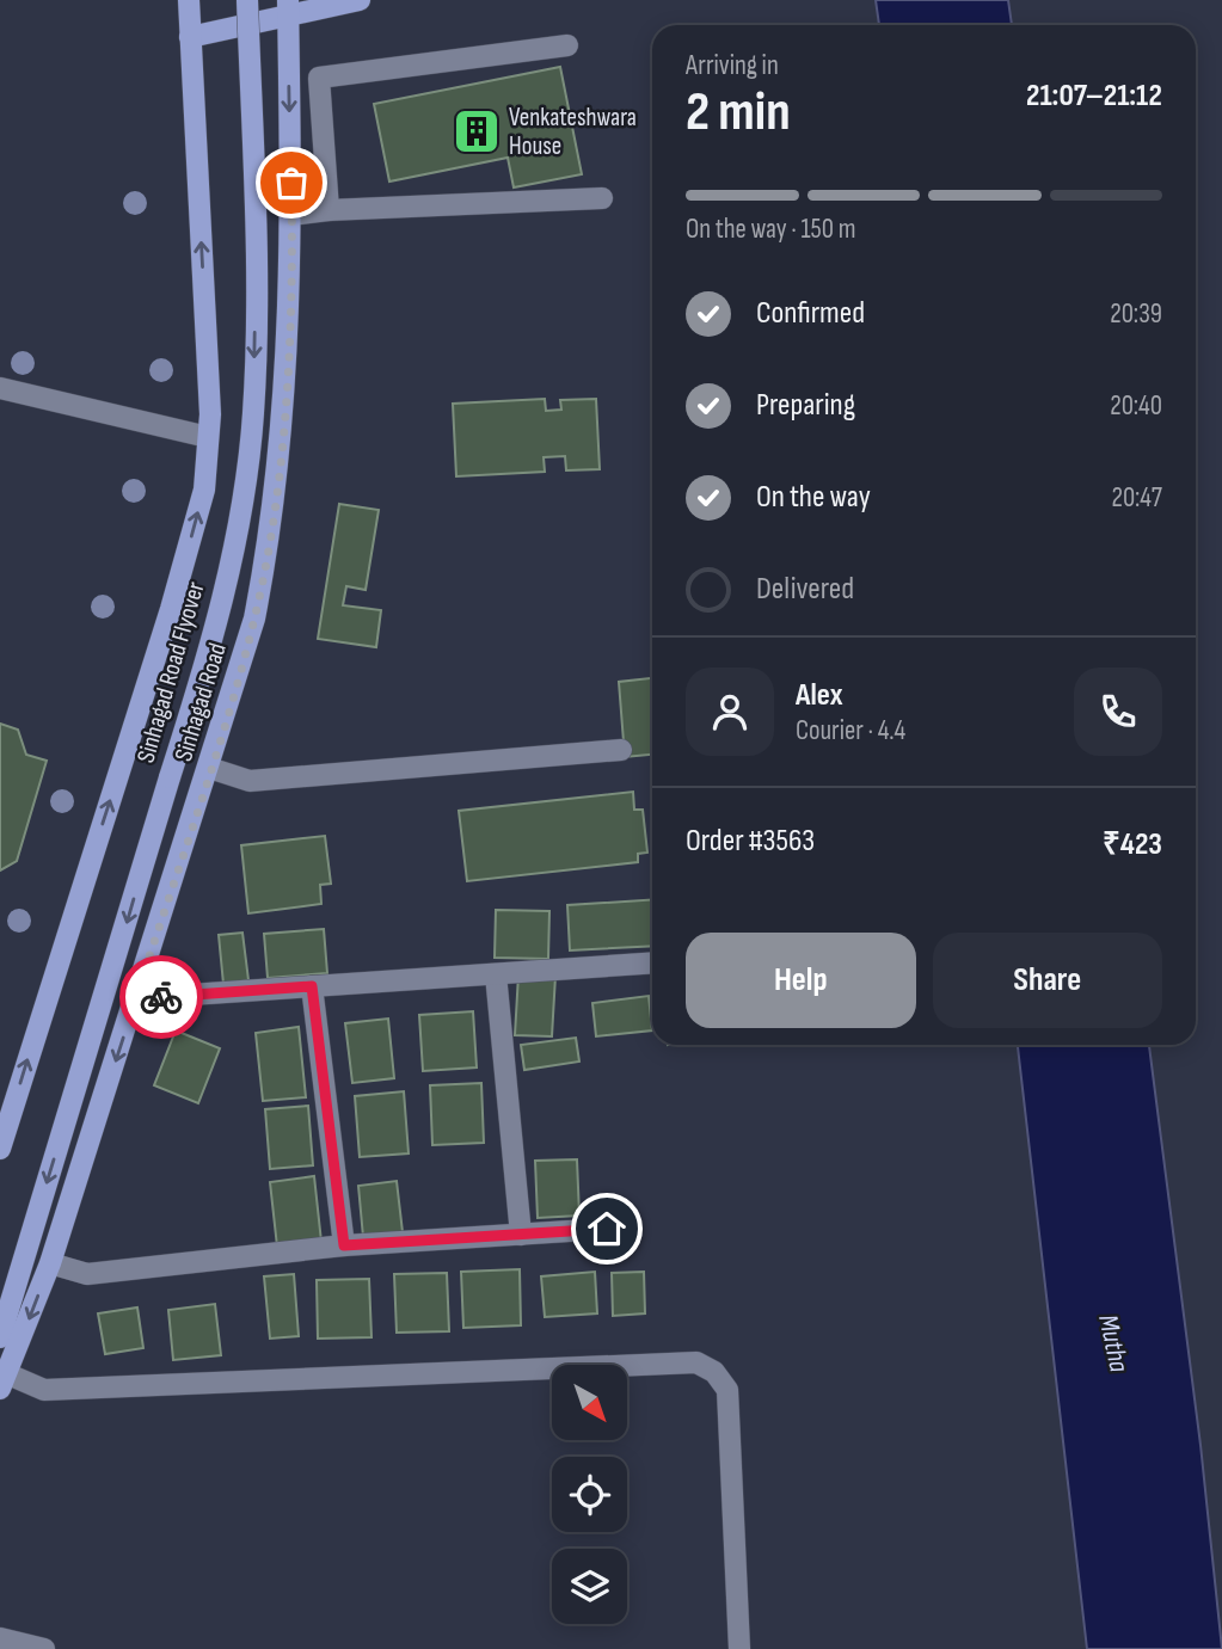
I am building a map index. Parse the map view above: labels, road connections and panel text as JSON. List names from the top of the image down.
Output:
{
  "streets": {
    "main road": ["Sinhagad Road Flyover", "Sinhagad Road"]
  },
  "water": ["Mutha"],
  "places": {
    "building": ["Venkateshwara House"]
  },
  "north": "bottom right",
  "page": {
    "heading": ["2 min", "Arriving in", "21:07–21:12"],
    "panel": [
      "Alex",
      "Courier · 4.4",
      "Order #3563",
      "₹423"
    ],
    "bar": "On the way · 150 m",
    "list": [
      ["Confirmed", "20:39"],
      ["Preparing", "20:40"],
      ["On the way", "20:47"],
      "Delivered"
    ],
    "buttons": ["Help", "Share"]
  }
}
